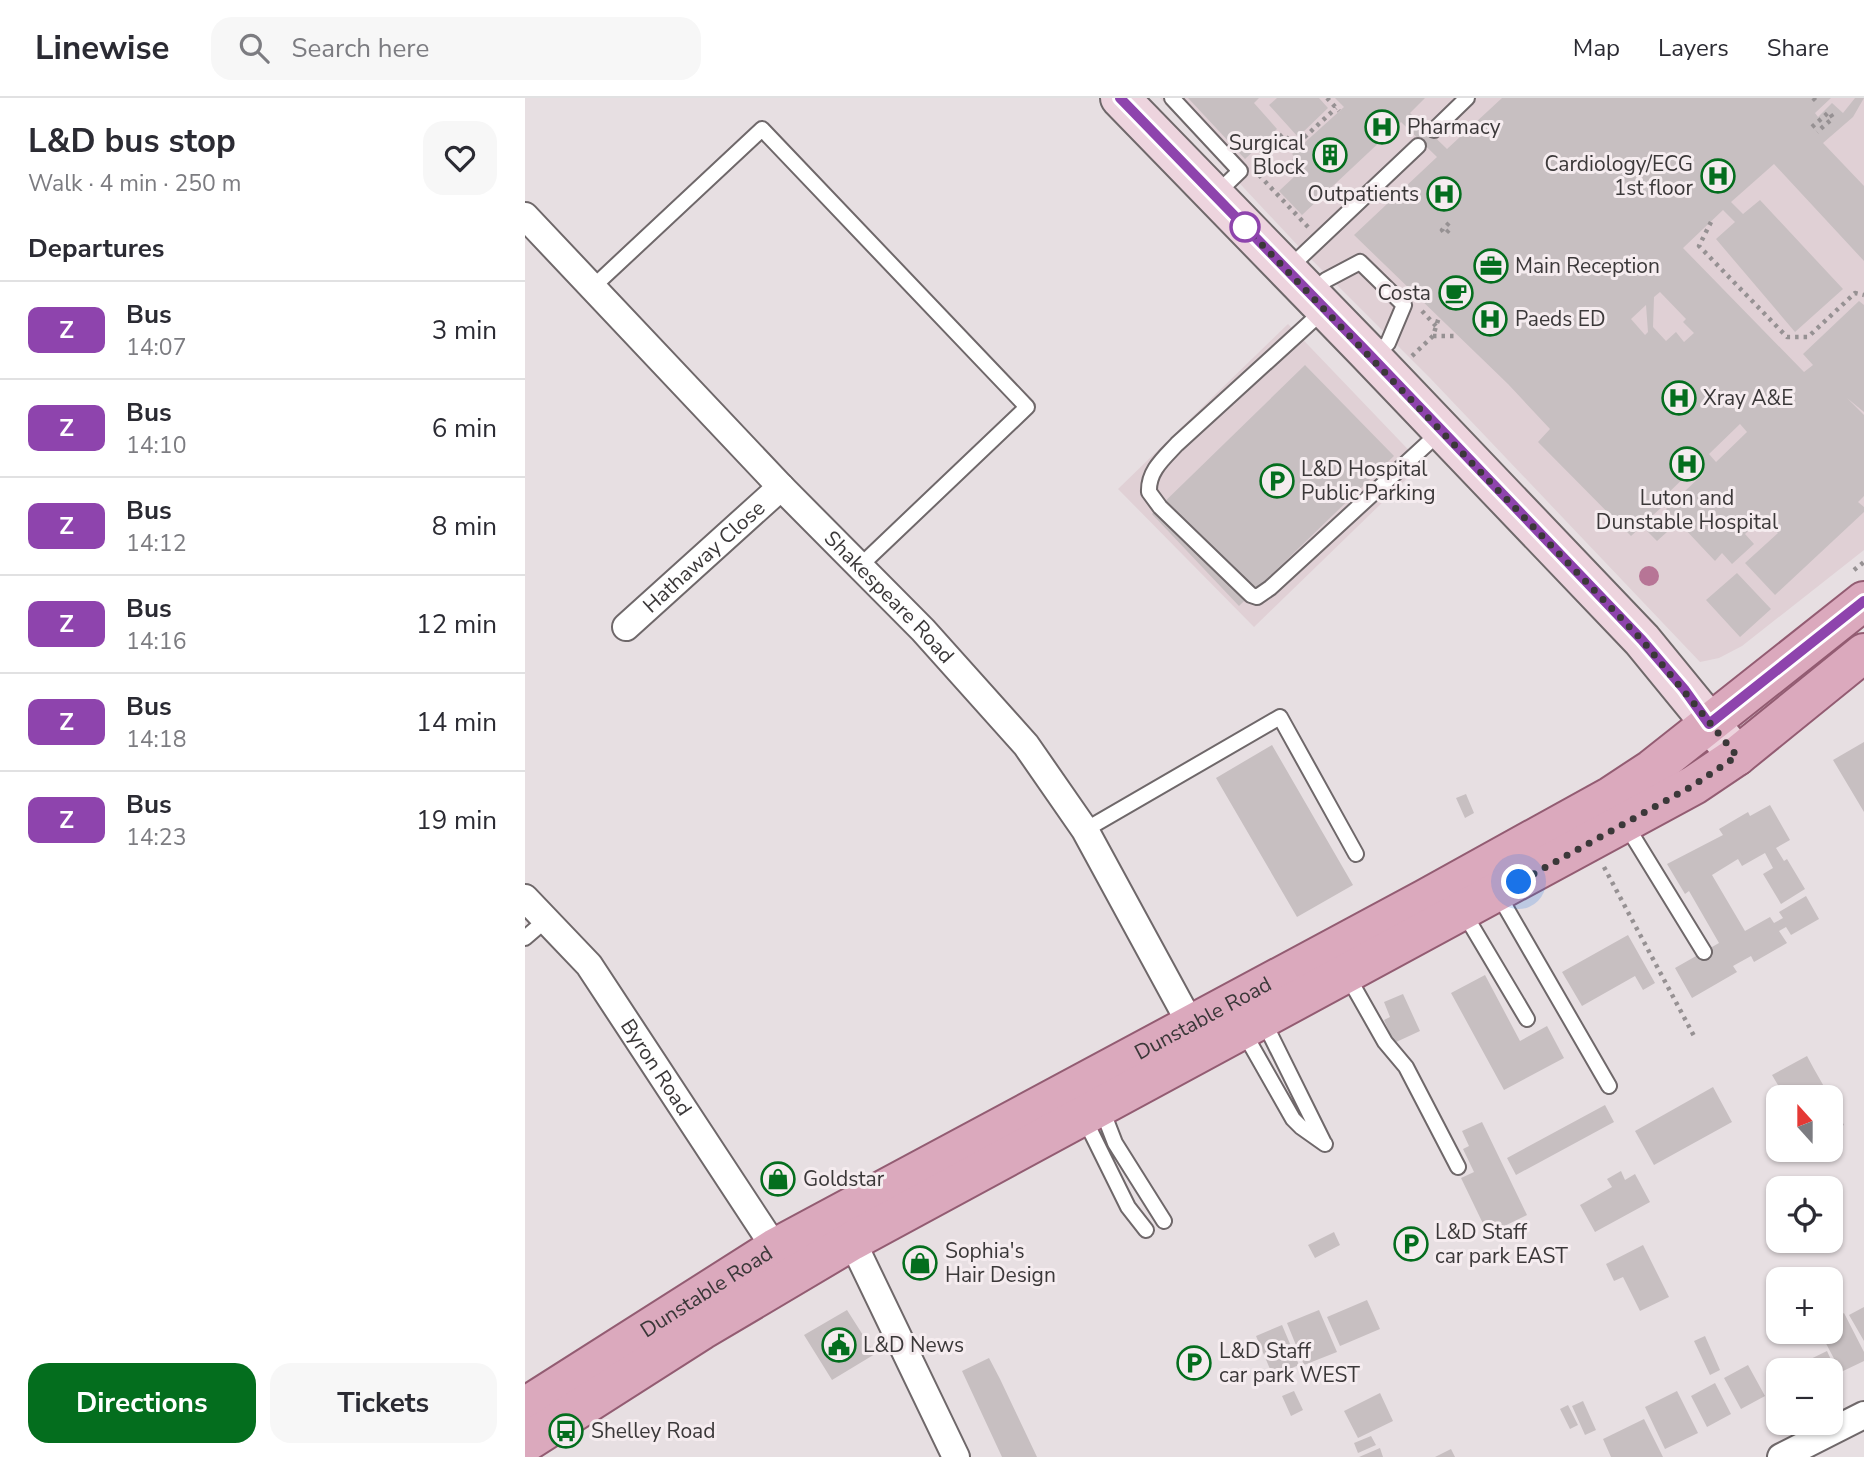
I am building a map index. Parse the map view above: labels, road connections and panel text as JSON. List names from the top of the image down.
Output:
{
  "streets": {
    "main road": ["Dunstable Road"],
    "street": ["Hathaway Close", "Shakespeare Road", "Byron Road"]
  },
  "crossings": [
    ["Hathaway Close", "Shakespeare Road"],
    ["Shakespeare Road", "Dunstable Road"],
    ["Dunstable Road", "Byron Road"]
  ],
  "places": {
    "hospital": [
      "Pharmacy",
      "Cardiology/ECG 1st floor",
      "Outpatients",
      "Paeds ED",
      "Xray A&E",
      "Luton and Dunstable Hospital"
    ],
    "building": ["Surgical Block"],
    "office": ["Main Reception"],
    "cafe": ["Costa"],
    "parking": ["L&D Hospital Public Parking", "L&D Staff car park EAST", "L&D Staff car park WEST"],
    "shop": ["Goldstar", "Sophia's Hair Design"],
    "public building": ["L&D News"],
    "bus stop": ["Shelley Road"]
  },
  "lines": ["bus line Z"],
  "north": "top",
  "page": {
    "header": "Linewise",
    "search": "Search here",
    "nav": ["Map", "Layers", "Share"],
    "heading": [
      ["L&D bus stop", "Walk · 4 min · 250 m"],
      "Departures"
    ],
    "list": [
      {
        "mark": "Z",
        "name": "Bus",
        "note": "14:07",
        "value": "3 min"
      },
      {
        "mark": "Z",
        "name": "Bus",
        "note": "14:10",
        "value": "6 min"
      },
      {
        "mark": "Z",
        "name": "Bus",
        "note": "14:12",
        "value": "8 min"
      },
      {
        "mark": "Z",
        "name": "Bus",
        "note": "14:16",
        "value": "12 min"
      },
      {
        "mark": "Z",
        "name": "Bus",
        "note": "14:18",
        "value": "14 min"
      },
      {
        "mark": "Z",
        "name": "Bus",
        "note": "14:23",
        "value": "19 min"
      }
    ],
    "map_buttons": ["+", "−"],
    "buttons": ["Directions", "Tickets"]
  }
}
